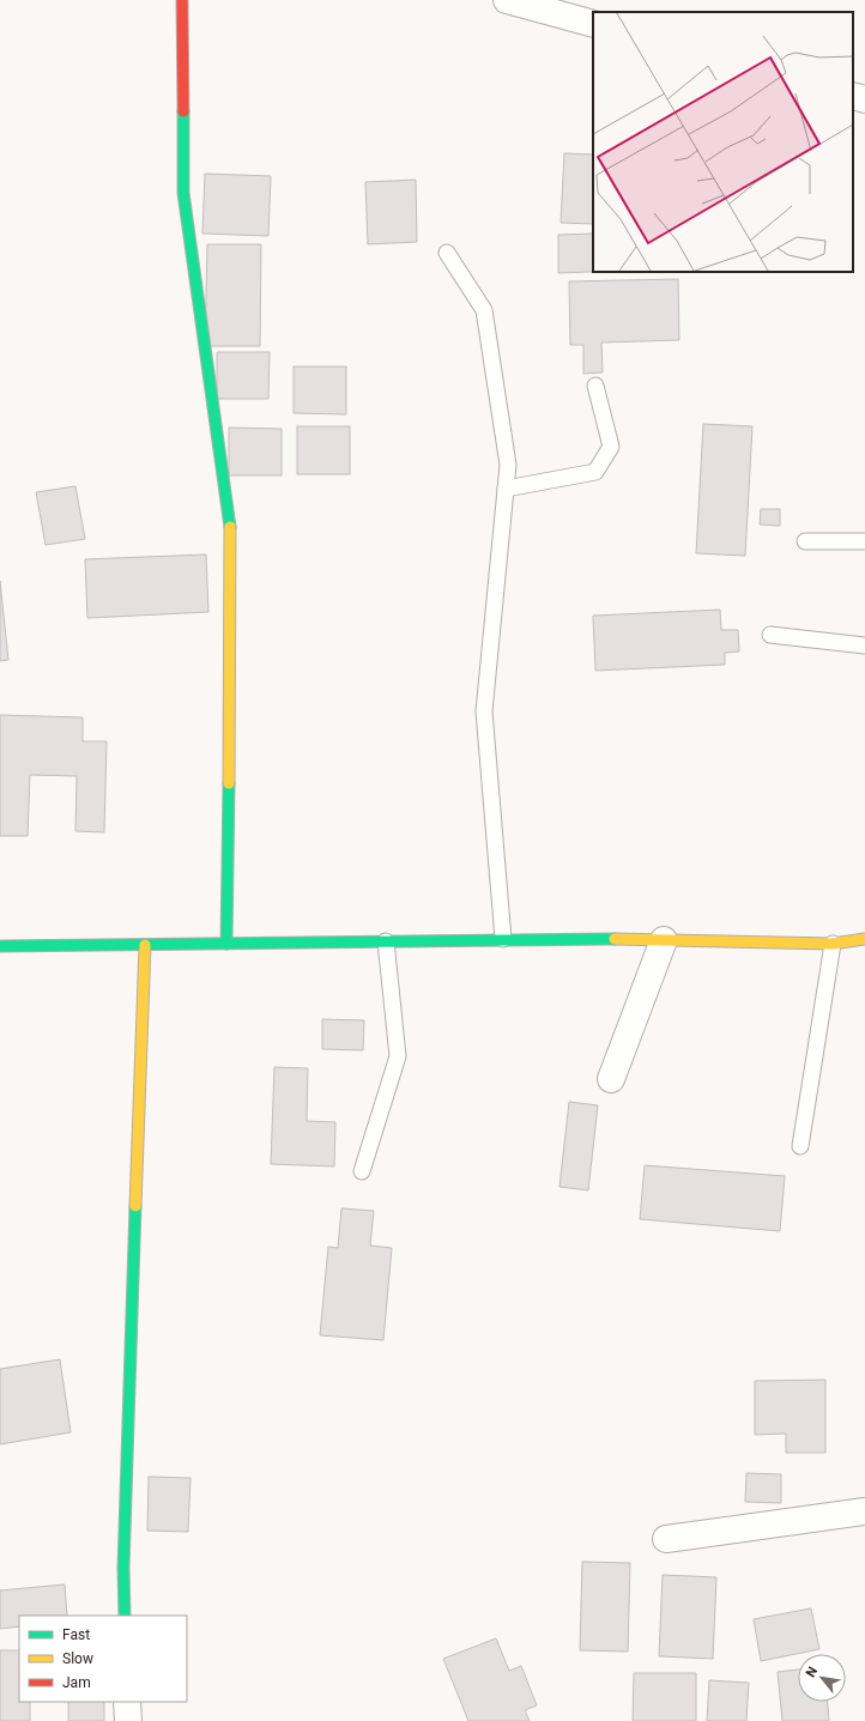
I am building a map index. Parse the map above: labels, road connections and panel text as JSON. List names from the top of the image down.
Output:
{
  "legend": ["Fast", "Slow", "Jam"],
  "north": "top left"
}
